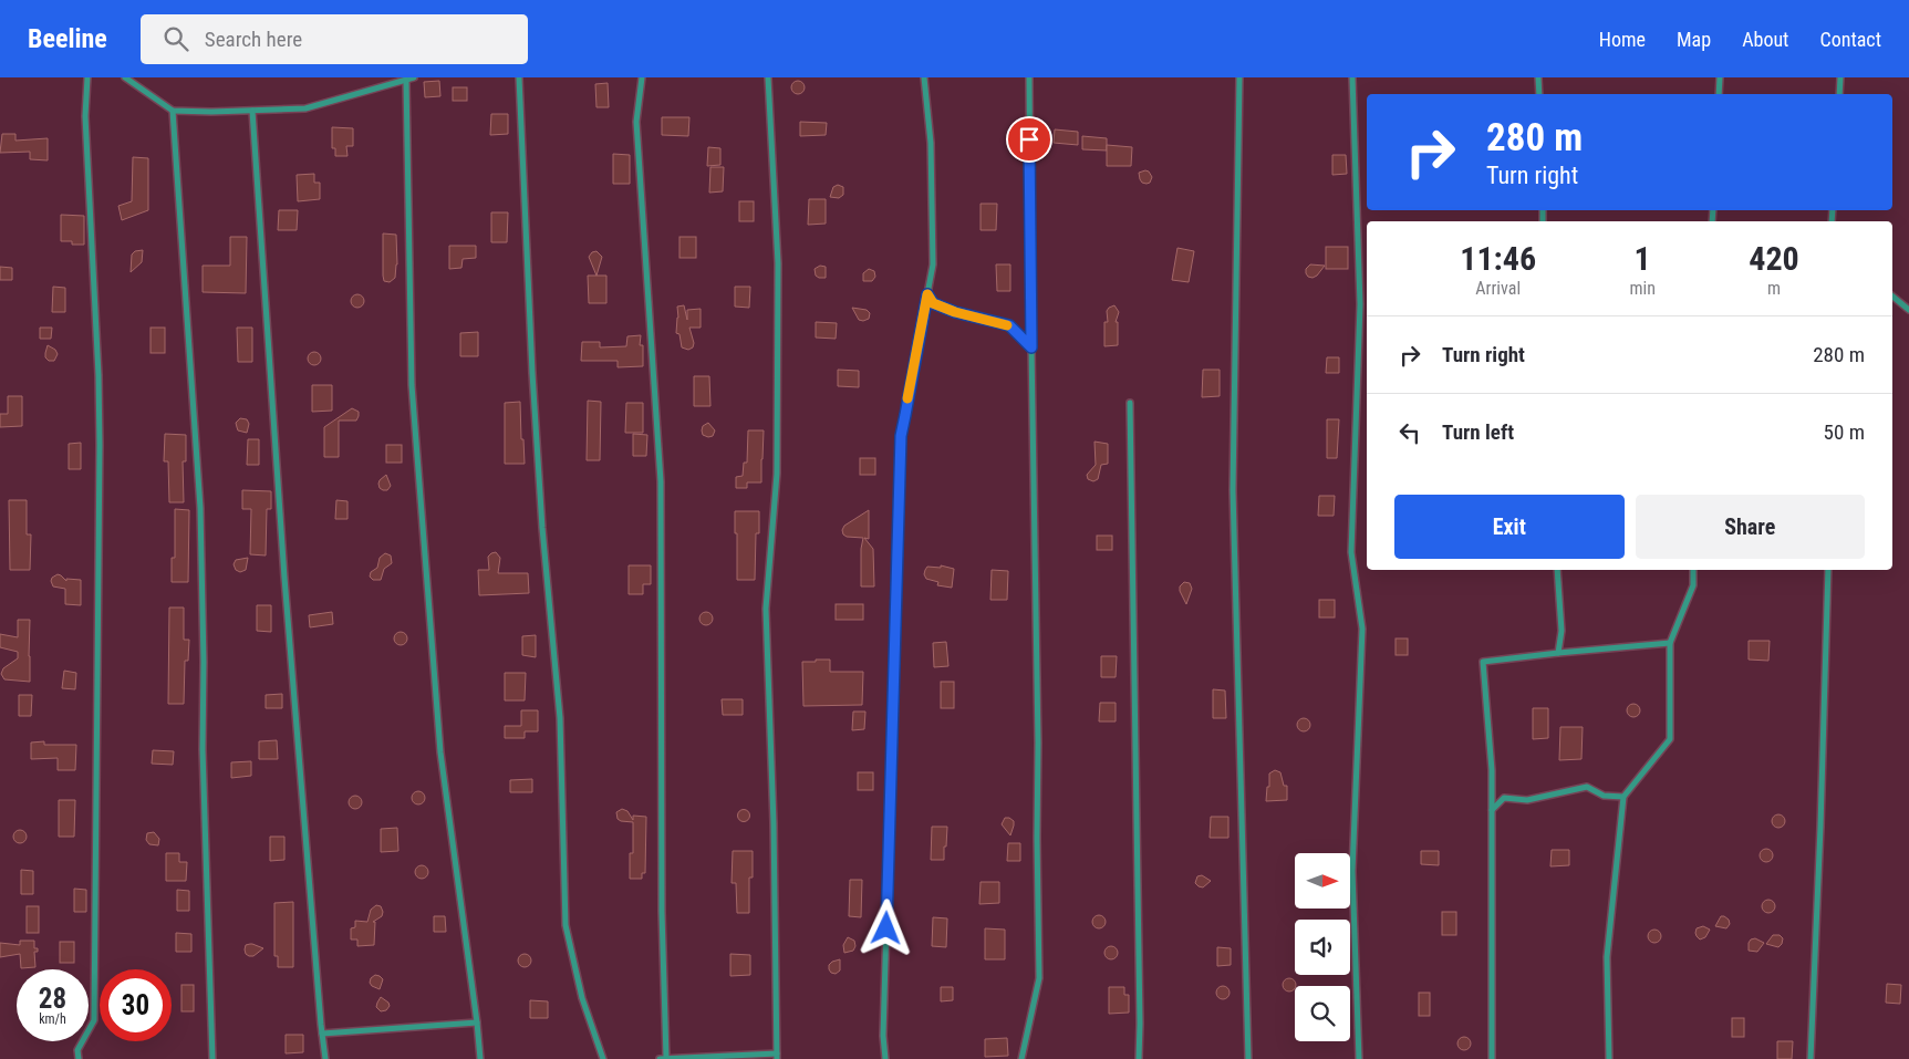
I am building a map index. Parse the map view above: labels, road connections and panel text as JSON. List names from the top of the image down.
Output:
{
  "north": "right",
  "page": {
    "header": "Beeline",
    "search": "Search here",
    "nav": [
      "Home",
      "Map",
      "About",
      "Contact"
    ],
    "turn": ["280 m", "Turn right"],
    "eta": [
      "11:46",
      "Arrival",
      "1",
      "min",
      "420",
      "m"
    ],
    "list": [
      {
        "name": "Turn right",
        "value": "280 m"
      },
      {
        "name": "Turn left",
        "value": "50 m"
      }
    ],
    "buttons": ["Exit", "Share"],
    "speed": "28 km/h",
    "limit": "30"
  }
}
